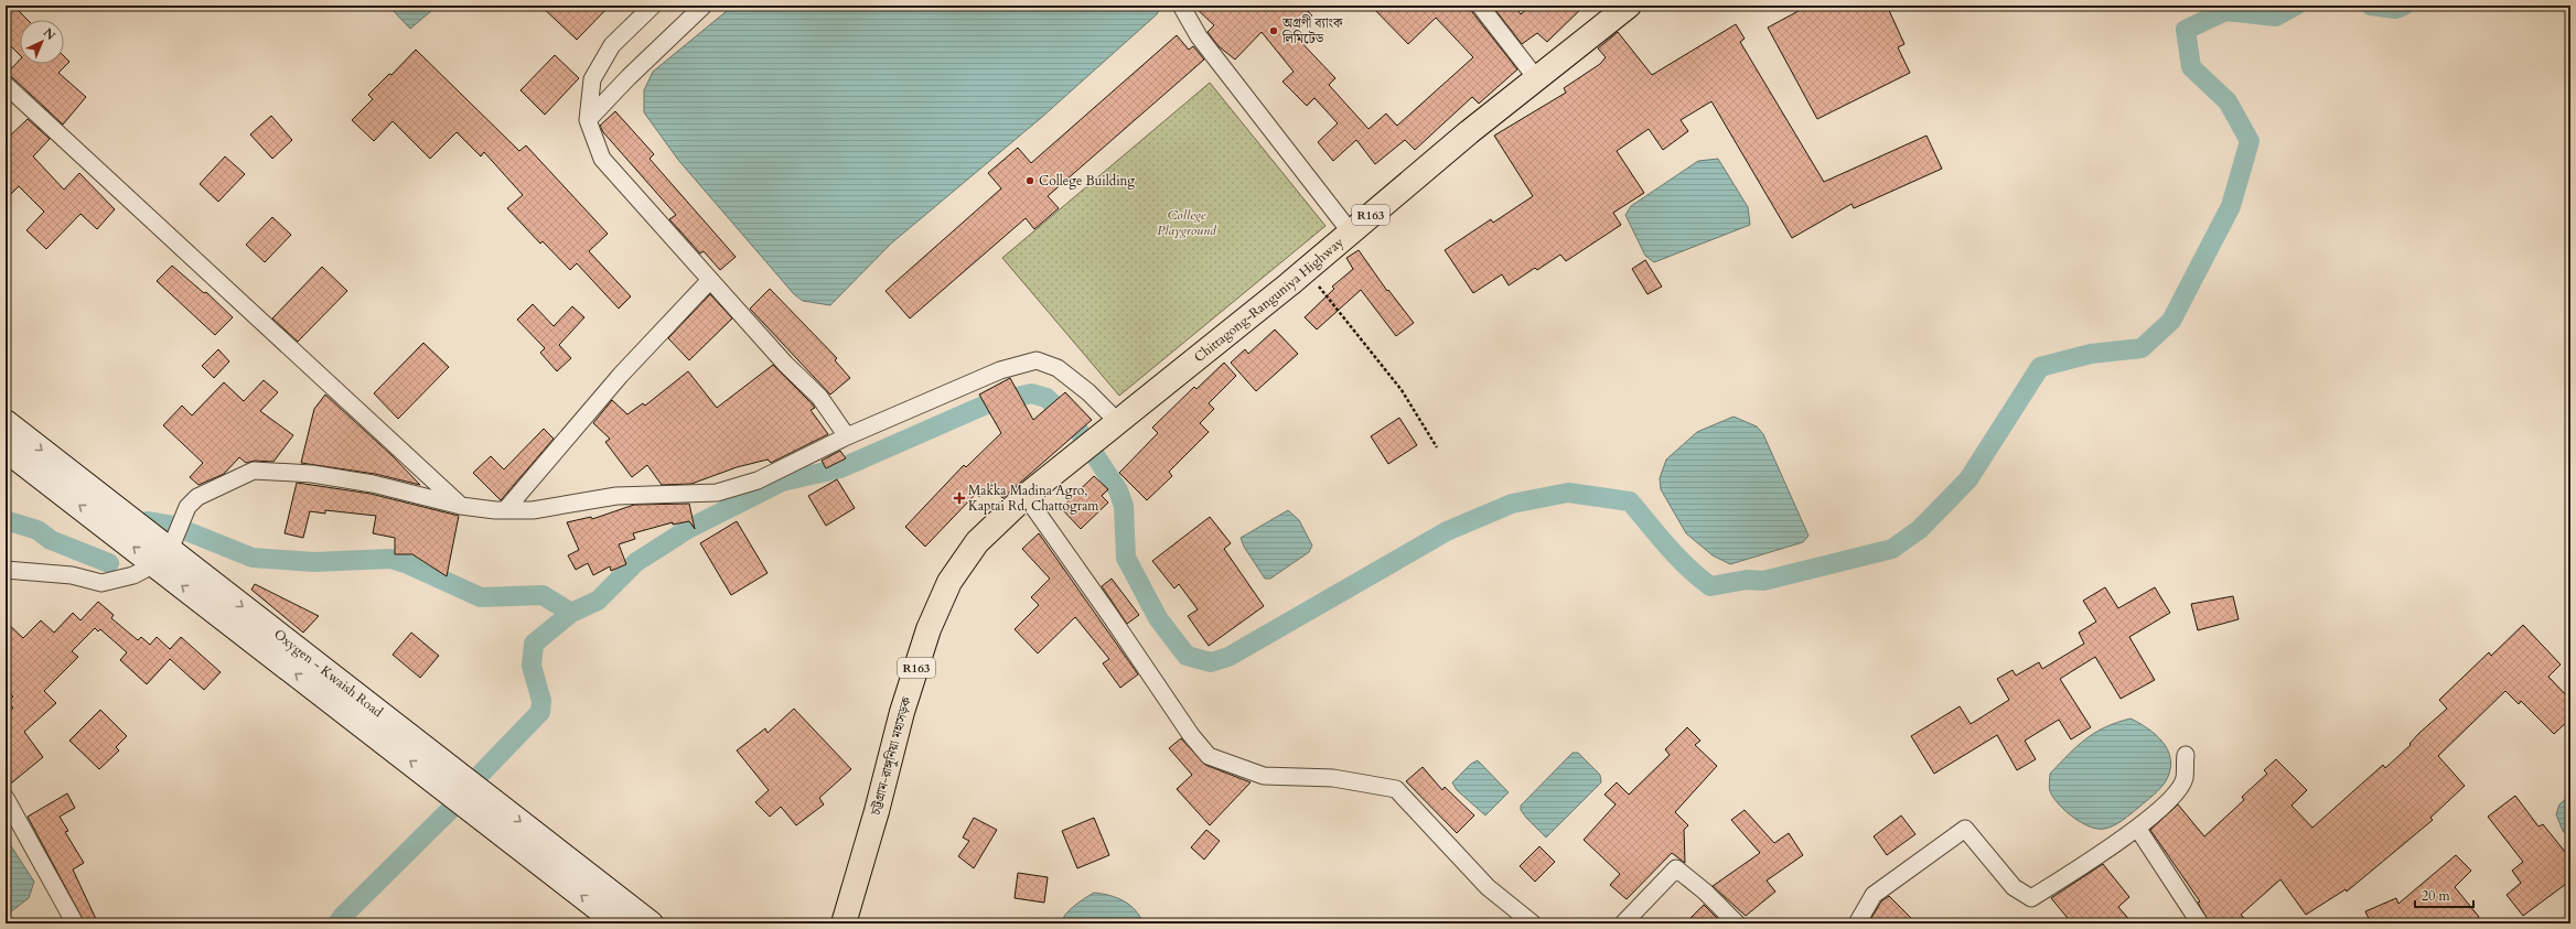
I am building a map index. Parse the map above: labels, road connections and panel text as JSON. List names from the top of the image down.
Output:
{
  "streets": {
    "main road": [
      "R163",
      "Chittagong-Ranguniya Highway",
      "Oxygen - Kwaish Road",
      "চট্টগ্রাম-রাঙ্গুনিয়া মহাসড়ক"
    ]
  },
  "crossings": [
    ["Chittagong-Ranguniya Highway", "চট্টগ্রাম-রাঙ্গুনিয়া মহাসড়ক"]
  ],
  "parks": ["College Playground"],
  "places": {
    "other": ["অগ্রণী ব্যাংক লিমিটেড", "College Building"],
    "health": ["Makka Madina Agro, Kaptai Rd, Chattogram"]
  },
  "scale_bar": "20 m",
  "north": "top right"
}
